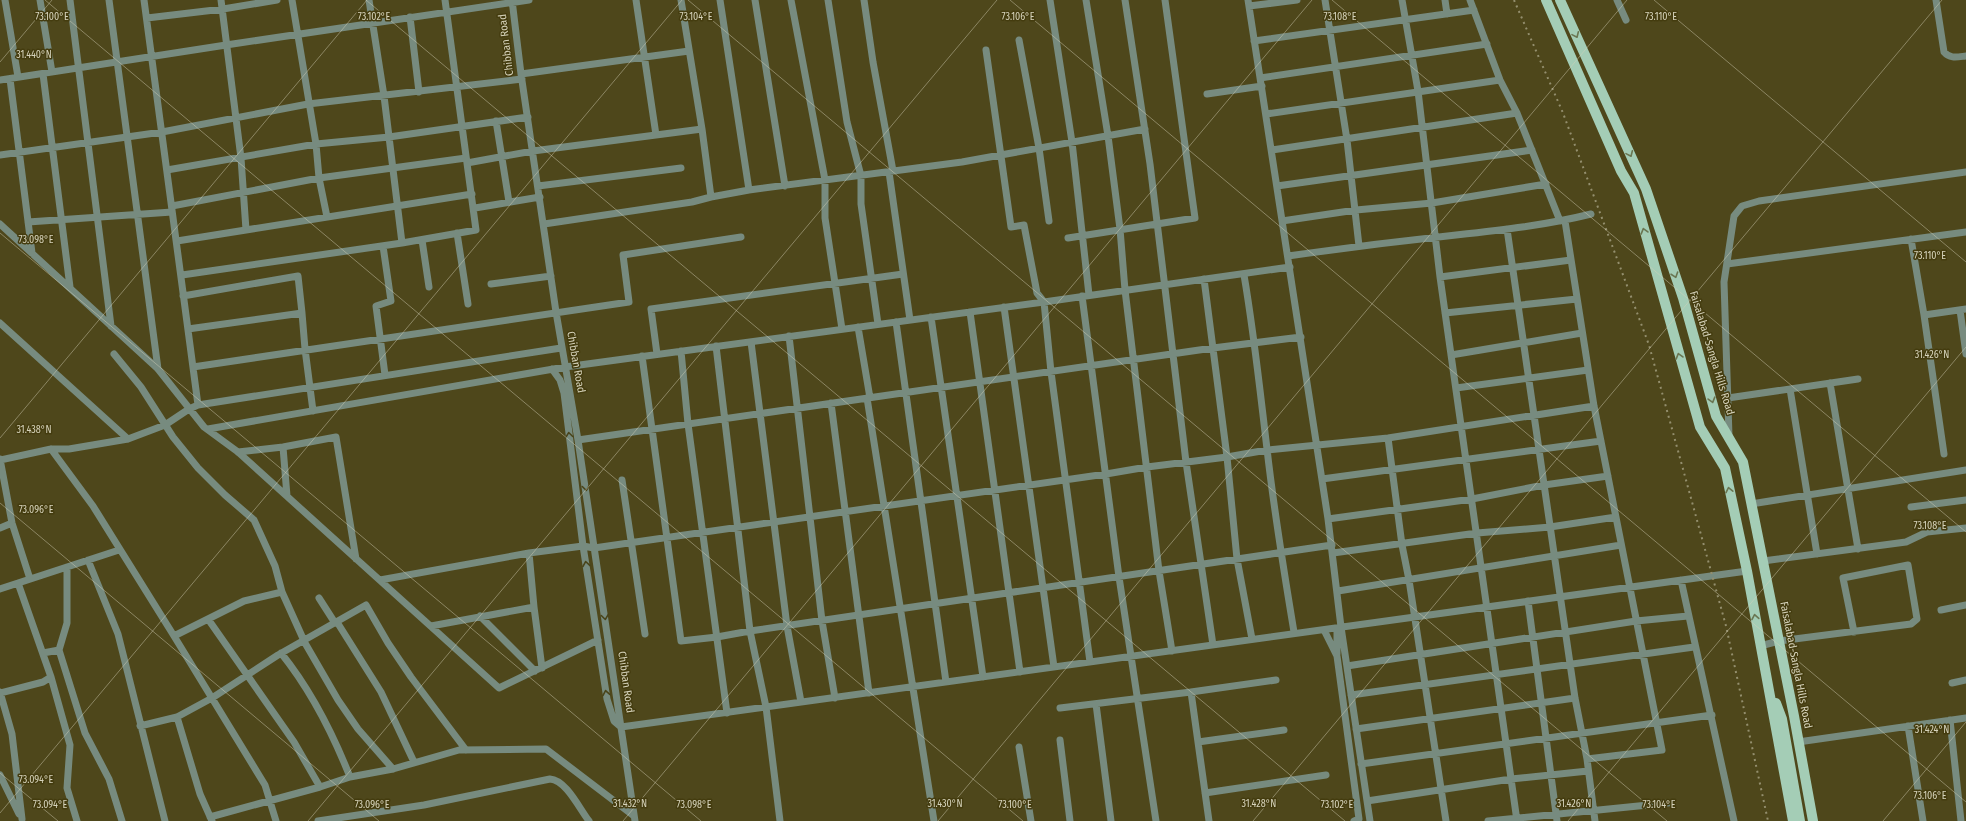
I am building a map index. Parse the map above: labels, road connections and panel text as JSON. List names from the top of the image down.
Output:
{
  "streets": {
    "main road": ["Faisalabad-Sangla Hills Road"],
    "street": ["Chibban Road"]
  },
  "coordinates": [
    "73.102°E",
    "73.106°E",
    "73.100°E",
    "73.104°E",
    "73.108°E",
    "73.110°E",
    "31.440°N",
    "73.098°E",
    "31.426°N",
    "31.438°N",
    "73.096°E",
    "31.424°N",
    "73.094°E",
    "31.432°N",
    "31.430°N",
    "31.428°N"
  ]
}
